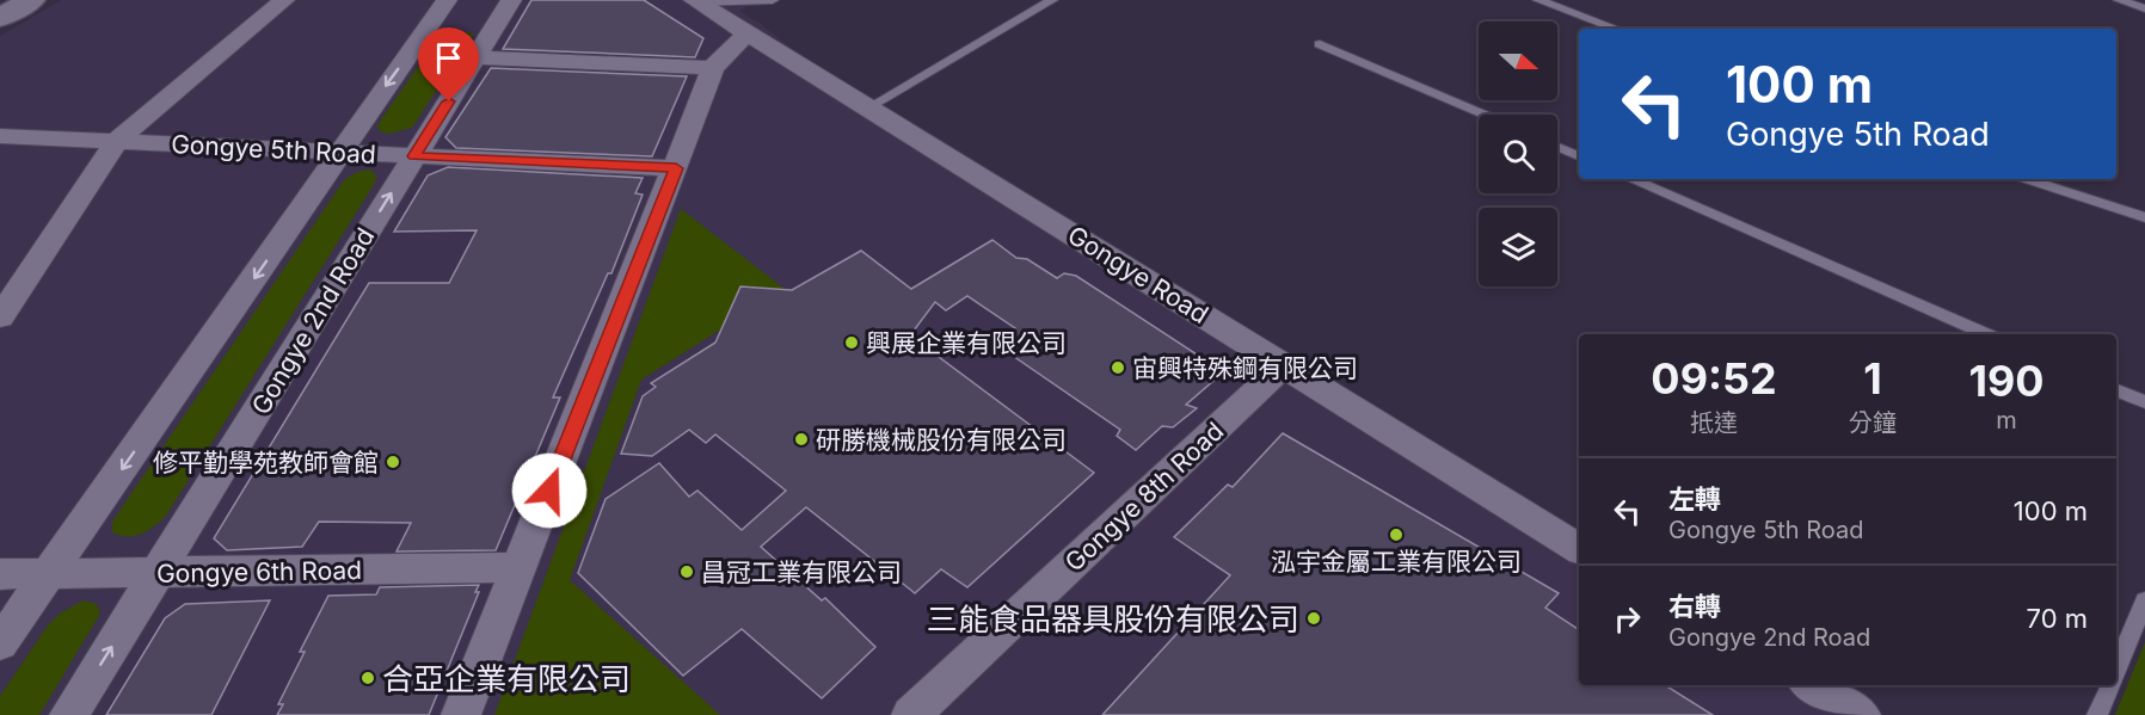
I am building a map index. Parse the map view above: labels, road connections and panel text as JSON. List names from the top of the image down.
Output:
{
  "streets": {
    "street": [
      "Gongye 5th Road",
      "Gongye Road",
      "Gongye 2nd Road",
      "Gongye 8th Road",
      "Gongye 6th Road"
    ]
  },
  "crossings": [
    ["Gongye 5th Road", "Gongye 2nd Road"],
    ["Gongye Road", "Gongye 8th Road"],
    ["Gongye 2nd Road", "Gongye 6th Road"]
  ],
  "places": [
    "興展企業有限公司",
    "宙興特殊鋼有限公司",
    "研勝機械股份有限公司",
    "修平勤學苑教師會館",
    "泓宇金屬工業有限公司",
    "昌冠工業有限公司",
    "三能食品器具股份有限公司",
    "合亞企業有限公司"
  ],
  "north": "right",
  "page": {
    "turn": ["100 m", "Gongye 5th Road"],
    "eta": [
      "09:52",
      "抵達",
      "1",
      "分鐘",
      "190",
      "m"
    ],
    "list": [
      {
        "name": "左轉",
        "note": "Gongye 5th Road",
        "value": "100 m"
      },
      {
        "name": "右轉",
        "note": "Gongye 2nd Road",
        "value": "70 m"
      }
    ]
  }
}
